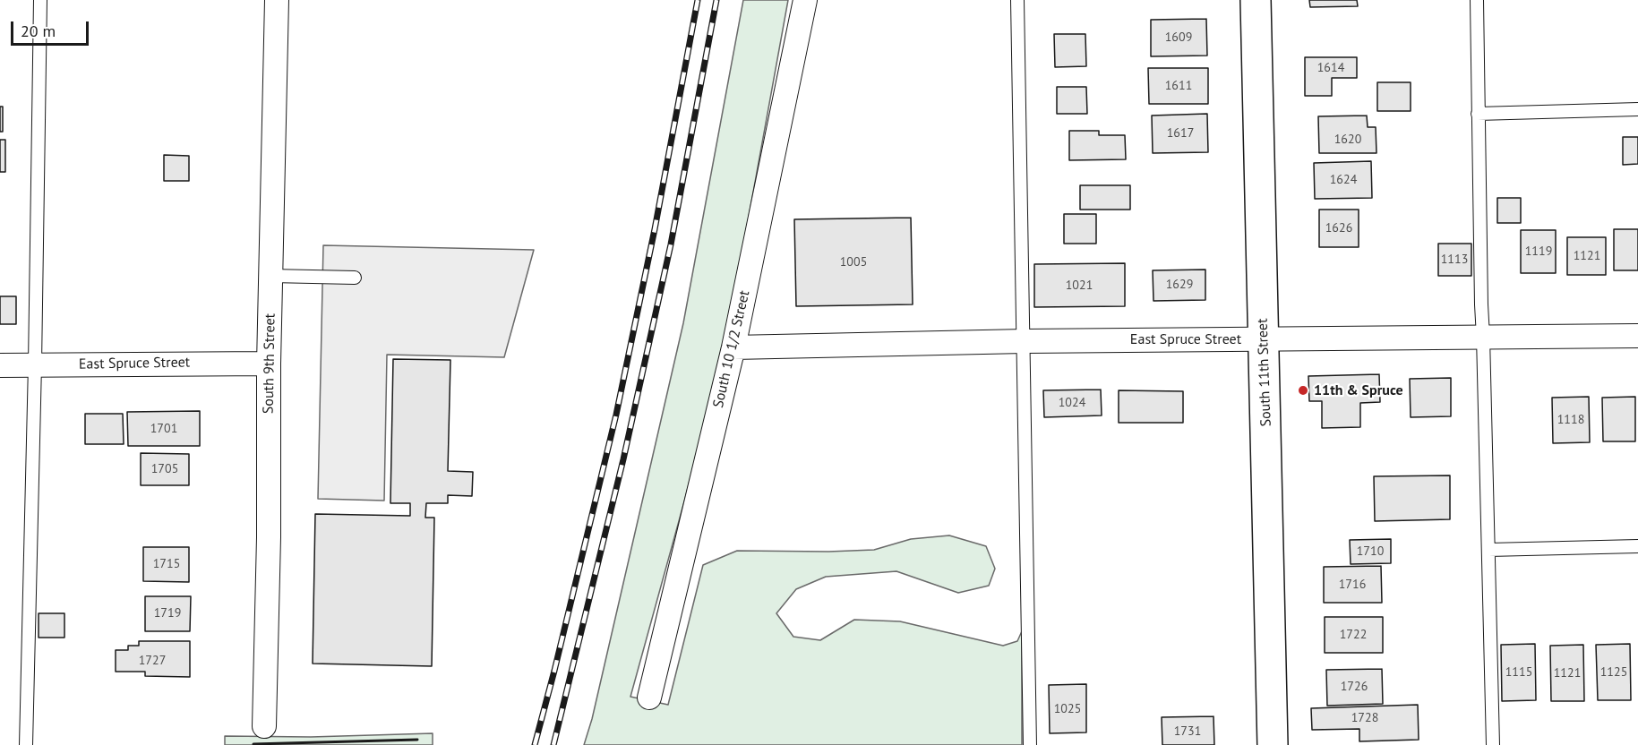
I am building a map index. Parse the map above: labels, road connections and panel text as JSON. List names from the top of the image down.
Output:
{
  "streets": {
    "street": [
      "East Spruce Street",
      "South 10 1/2 Street",
      "South 9th Street",
      "South 11th Street"
    ]
  },
  "crossings": [
    ["East Spruce Street", "South 10 1/2 Street"],
    ["East Spruce Street", "South 9th Street"],
    ["East Spruce Street", "South 11th Street"]
  ],
  "places": ["11th & Spruce"],
  "house_numbers": [
    "1609",
    "1614",
    "1611",
    "1617",
    "1620",
    "1624",
    "1626",
    "1119",
    "1121",
    "1113",
    "1005",
    "1629",
    "1021",
    "1024",
    "1118",
    "1701",
    "1705",
    "1710",
    "1715",
    "1716",
    "1719",
    "1722",
    "1727",
    "1115",
    "1125",
    "1121",
    "1726",
    "1025",
    "1728",
    "1731"
  ],
  "scale_bar": "20 m"
}
